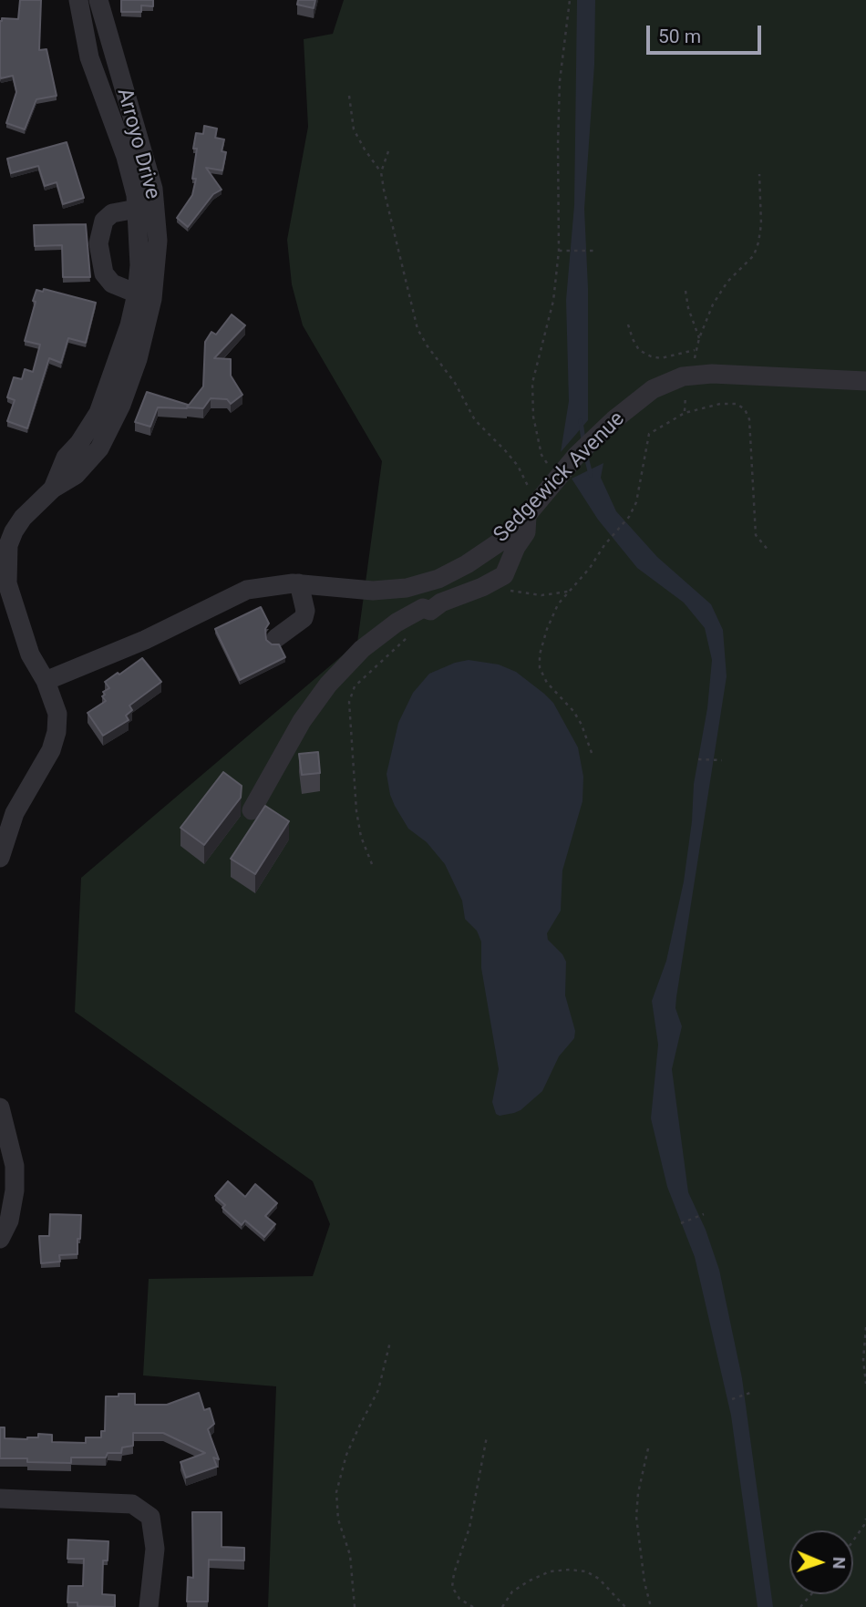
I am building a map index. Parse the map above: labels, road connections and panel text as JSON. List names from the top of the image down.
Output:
{
  "streets": {
    "street": ["Arroyo Drive", "Sedgewick Avenue"]
  },
  "crossings": [
    ["Arroyo Drive", "Sedgewick Avenue"]
  ],
  "scale_bar": "50 m",
  "north": "right"
}
